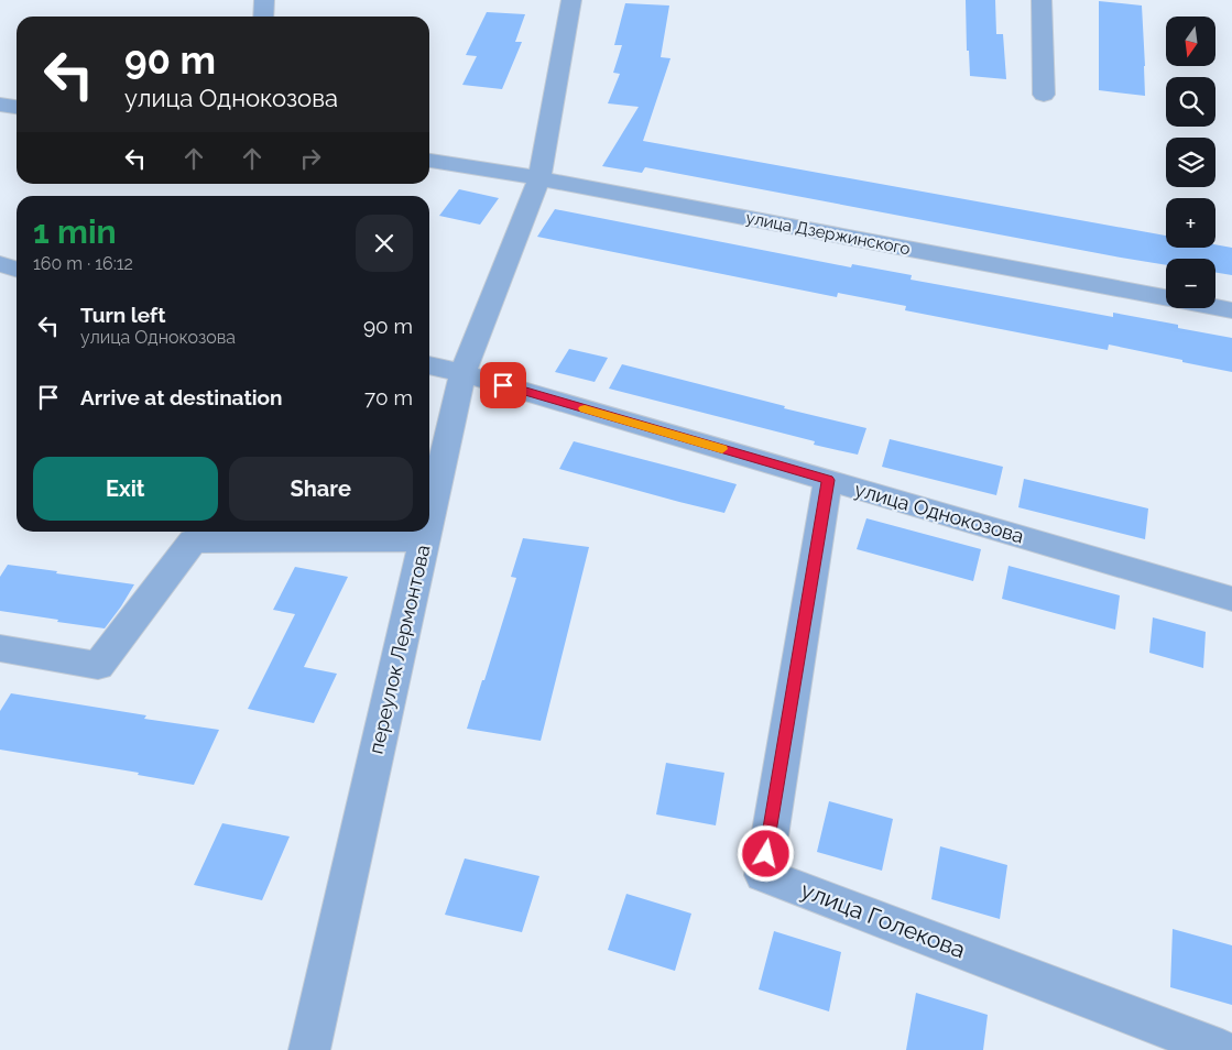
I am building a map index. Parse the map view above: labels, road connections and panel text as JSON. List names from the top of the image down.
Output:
{
  "streets": {
    "street": [
      "улица Дзержинского",
      "улица Однокозова",
      "переулок Лермонтова",
      "улица Голекова"
    ]
  },
  "crossings": [
    ["улица Дзержинского", "переулок Лермонтова"],
    ["улица Однокозова", "переулок Лермонтова"],
    ["улица Однокозова", "улица Голекова"]
  ],
  "north": "bottom",
  "page": {
    "map_buttons": ["+", "−"],
    "turn": ["90 m", "улица Однокозова"],
    "heading": ["1 min", "160 m · 16:12"],
    "list": [
      {
        "name": "Turn left",
        "note": "улица Однокозова",
        "value": "90 m"
      },
      {
        "name": "Arrive at destination",
        "value": "70 m"
      }
    ],
    "buttons": ["Exit", "Share"]
  }
}
